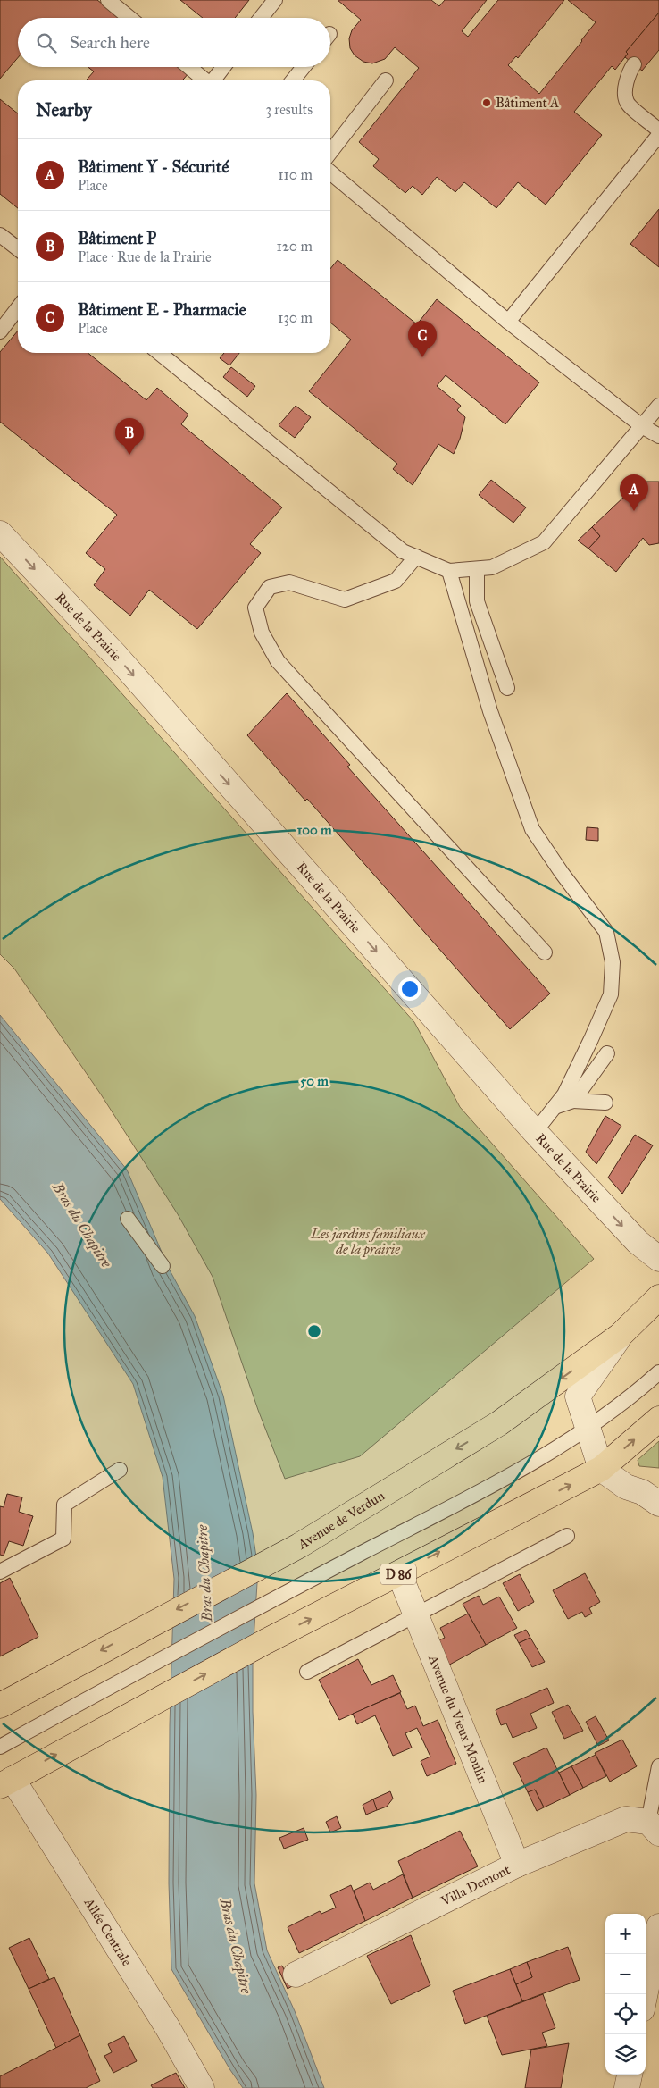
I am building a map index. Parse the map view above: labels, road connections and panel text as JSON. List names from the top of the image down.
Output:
{
  "streets": {
    "main road": ["Avenue de Verdun", "D 86"],
    "street": [
      "Rue de la Prairie",
      "Avenue du Vieux Moulin",
      "Villa Demont",
      "Allée Centrale"
    ]
  },
  "crossings": [
    ["D 86", "Avenue du Vieux Moulin"],
    ["D 86", "Allée Centrale"],
    ["Avenue du Vieux Moulin", "Villa Demont"]
  ],
  "one_way": ["Rue de la Prairie"],
  "water": ["Bras du Chapitre"],
  "parks": ["Les jardins familiaux de la prairie"],
  "places": ["Bâtiment A"],
  "page": {
    "search": "Search here",
    "heading": ["Nearby", "3 results"],
    "list": [
      {
        "mark": "A",
        "name": "Bâtiment Y - Sécurité",
        "note": "Place",
        "value": "110 m"
      },
      {
        "mark": "B",
        "name": "Bâtiment P",
        "note": "Place · Rue de la Prairie",
        "value": "120 m"
      },
      {
        "mark": "C",
        "name": "Bâtiment E - Pharmacie",
        "note": "Place",
        "value": "130 m"
      }
    ],
    "pins": ["C", "B", "A"],
    "map_buttons": ["+", "−"]
  },
  "rings": ["100 m", "50 m"]
}
